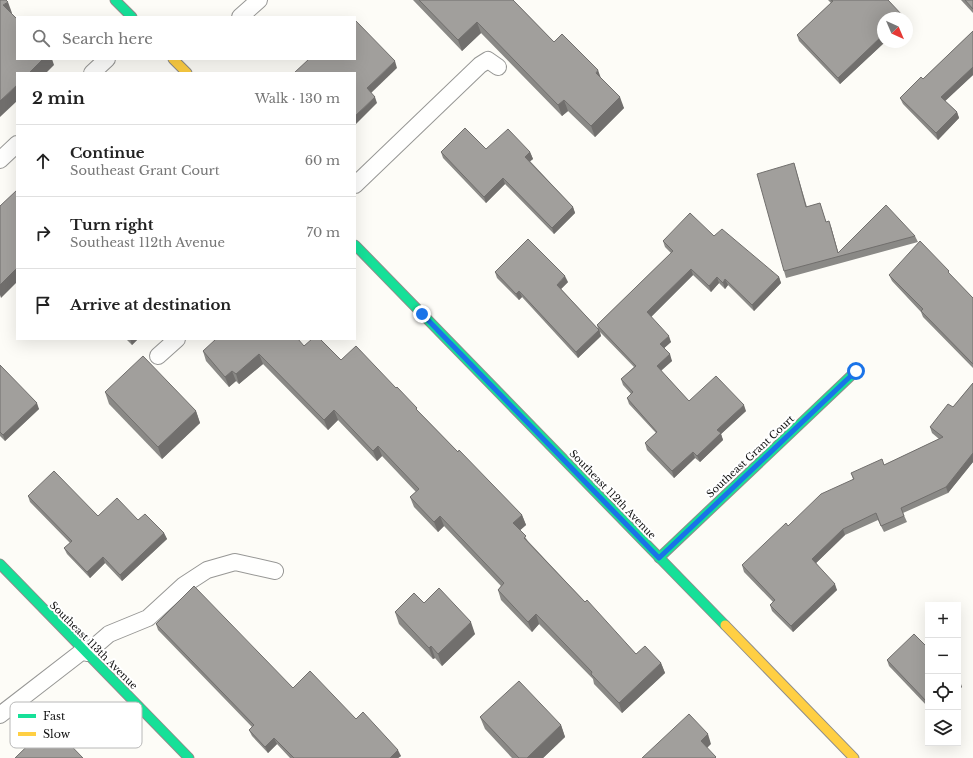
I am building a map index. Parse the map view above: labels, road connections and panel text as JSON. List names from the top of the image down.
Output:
{
  "streets": {
    "main road": ["Southeast Grant Court", "Southeast 112th Avenue", "Southeast 113th Avenue"]
  },
  "crossings": [
    ["Southeast Grant Court", "Southeast 112th Avenue"]
  ],
  "legend": ["Fast", "Slow"],
  "north": "bottom right",
  "page": {
    "search": "Search here",
    "heading": ["2 min", "Walk · 130 m"],
    "list": [
      ["Continue", "Southeast Grant Court", "60 m"],
      ["Turn right", "Southeast 112th Avenue", "70 m"],
      "Arrive at destination"
    ],
    "map_buttons": ["+", "−"]
  }
}
